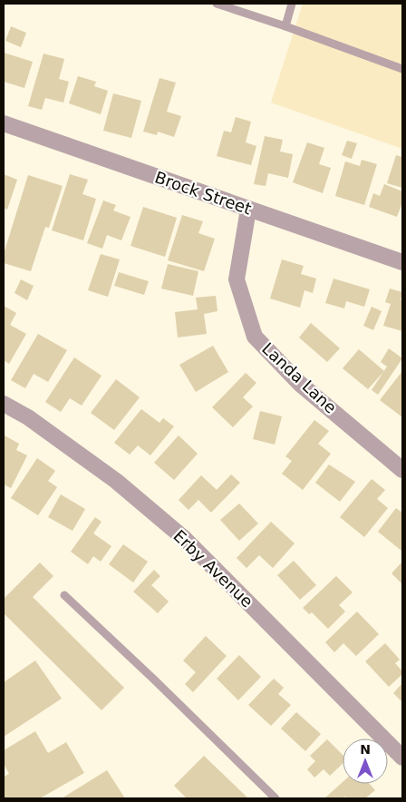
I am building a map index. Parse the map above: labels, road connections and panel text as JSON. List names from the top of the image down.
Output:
{
  "streets": {
    "street": ["Brock Street", "Landa Lane", "Erby Avenue"]
  },
  "crossings": [
    ["Brock Street", "Landa Lane"]
  ],
  "north": "top"
}
